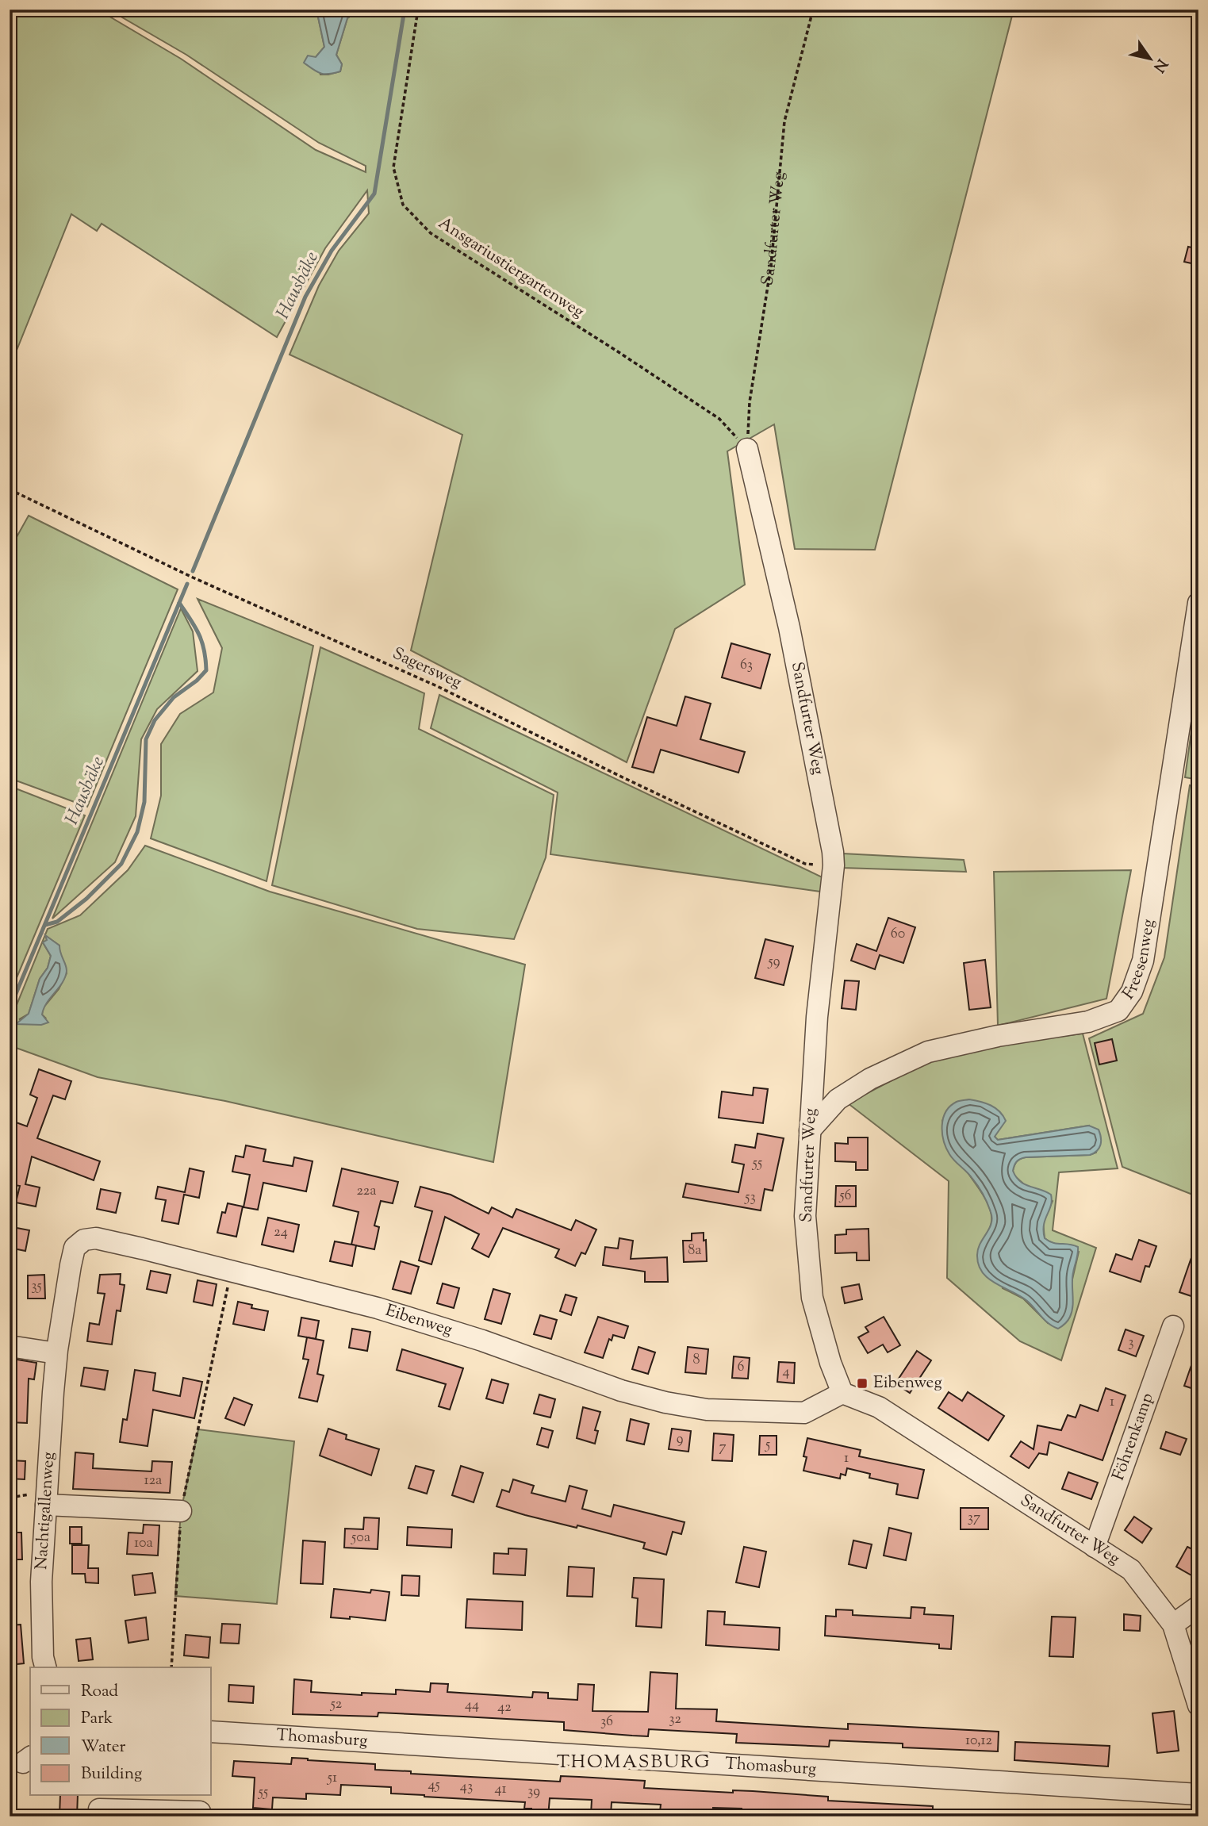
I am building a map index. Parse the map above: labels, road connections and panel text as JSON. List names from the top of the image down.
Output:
{
  "streets": {
    "street": [
      "Sandfurter Weg",
      "Freesenweg",
      "Eibenweg",
      "Föhrenkamp",
      "Nachtigallenweg",
      "Thomasburg"
    ],
    "path": ["Ansgariustiergartenweg", "Sagersweg"]
  },
  "crossings": [
    ["Sandfurter Weg", "Ansgariustiergartenweg"],
    ["Sandfurter Weg", "Sagersweg"],
    ["Sandfurter Weg", "Freesenweg"],
    ["Sandfurter Weg", "Eibenweg"],
    ["Sandfurter Weg", "Föhrenkamp"],
    ["Eibenweg", "Nachtigallenweg"]
  ],
  "districts": ["THOMASBURG"],
  "water": ["Hausbäke"],
  "places": {
    "transit": ["Eibenweg"]
  },
  "house_numbers": [
    "63",
    "60",
    "59",
    "55",
    "22a",
    "56",
    "53",
    "24",
    "8a",
    "35",
    "3",
    "8",
    "6",
    "4",
    "1",
    "9",
    "5",
    "7",
    "1",
    "12a",
    "37",
    "50a",
    "10a",
    "52",
    "44",
    "42",
    "32",
    "36",
    "10,12",
    "51",
    "45",
    "43",
    "41",
    "39",
    "55"
  ],
  "legend": [
    "Road",
    "Park",
    "Water",
    "Building"
  ],
  "north": "bottom right"
}
